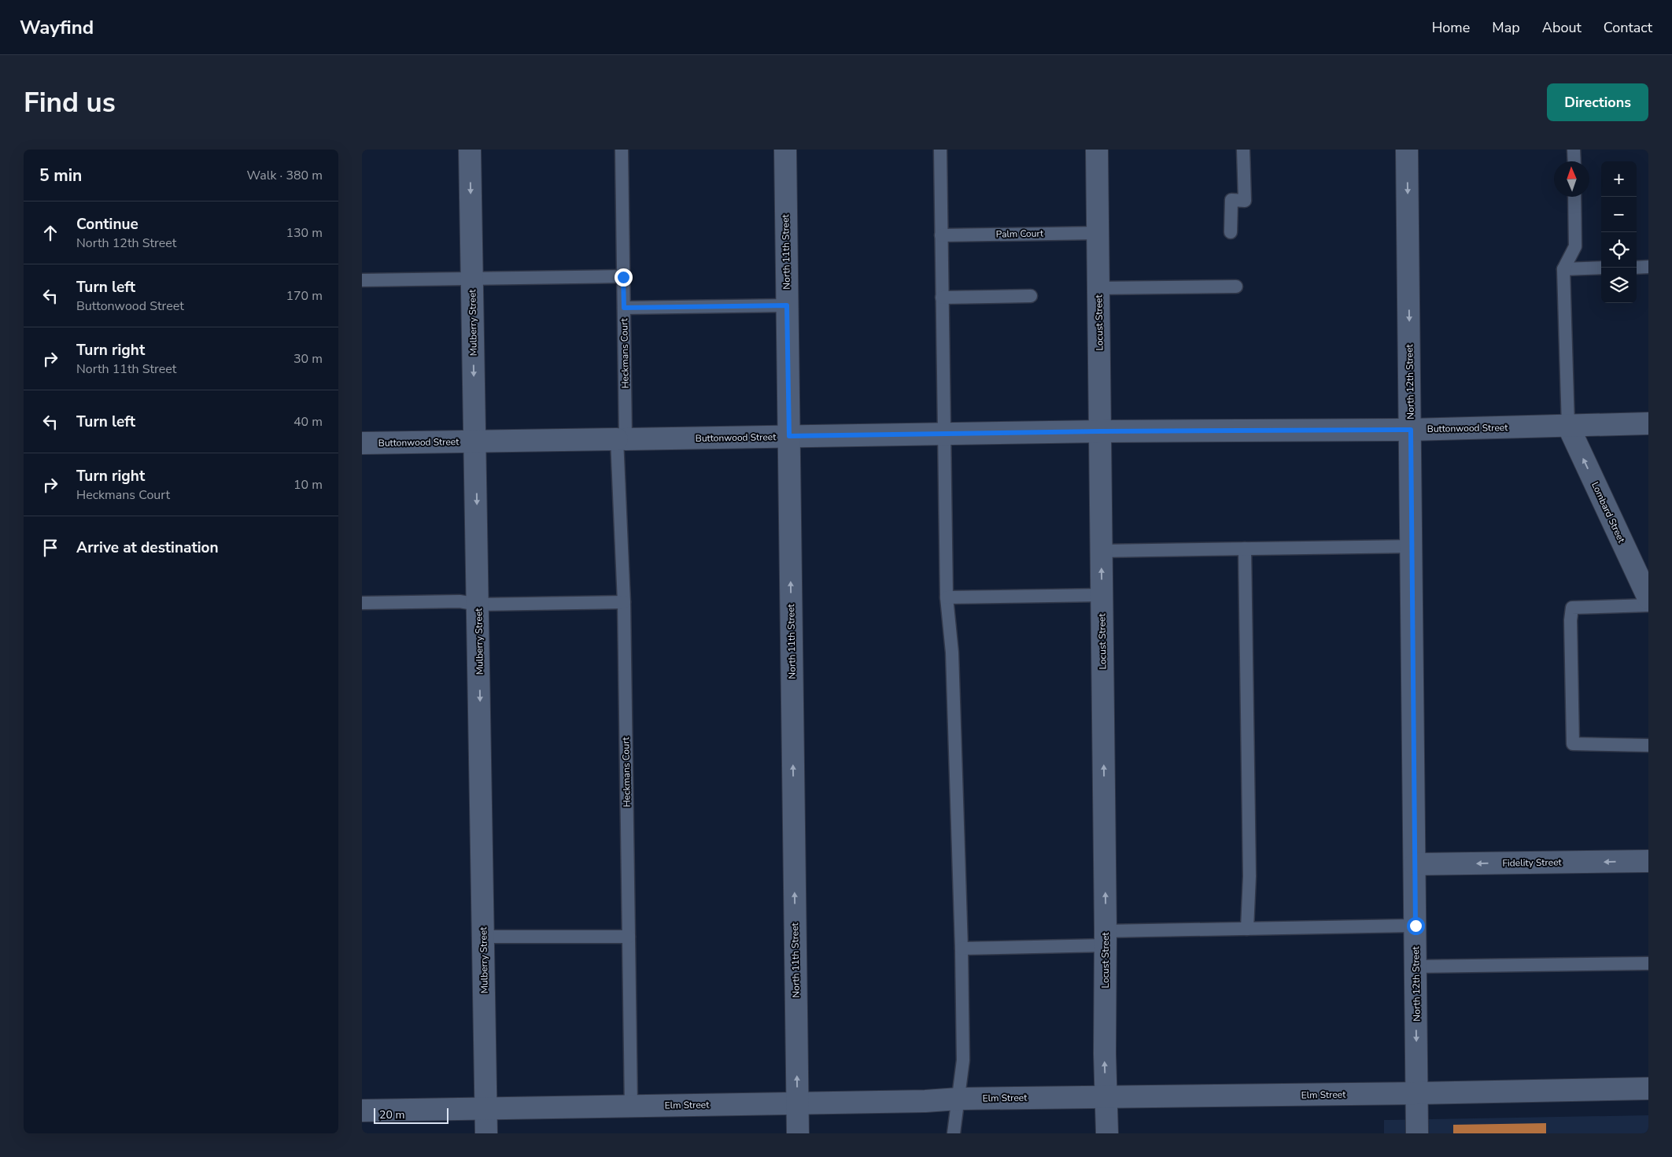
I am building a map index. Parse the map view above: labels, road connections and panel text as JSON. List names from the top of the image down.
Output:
{
  "streets": {
    "street": [
      "North 11th Street",
      "Mulberry Street",
      "Locust Street",
      "North 12th Street",
      "Buttonwood Street",
      "Lombard Street",
      "Fidelity Street",
      "Elm Street"
    ],
    "lane": ["Palm Court", "Heckmans Court"]
  },
  "crossings": [
    ["Palm Court", "Locust Street"],
    ["North 11th Street", "Buttonwood Street"],
    ["North 11th Street", "Elm Street"],
    ["Mulberry Street", "Buttonwood Street"],
    ["Mulberry Street", "Elm Street"],
    ["Locust Street", "Buttonwood Street"],
    ["Locust Street", "Elm Street"],
    ["Heckmans Court", "Buttonwood Street"],
    ["Heckmans Court", "Elm Street"],
    ["North 12th Street", "Buttonwood Street"],
    ["North 12th Street", "Fidelity Street"],
    ["North 12th Street", "Elm Street"],
    ["Buttonwood Street", "Lombard Street"]
  ],
  "one_way": [
    "North 11th Street",
    "Mulberry Street",
    "Locust Street",
    "North 12th Street",
    "Lombard Street",
    "Fidelity Street"
  ],
  "scale_bar": "20 m",
  "north": "top",
  "page": {
    "header": "Wayfind",
    "nav": [
      "Home",
      "Map",
      "About",
      "Contact"
    ],
    "buttons": "Directions",
    "title": "Find us",
    "heading": ["5 min", "Walk · 380 m"],
    "map_buttons": ["+", "−"],
    "list": [
      ["Continue", "North 12th Street", "130 m"],
      ["Turn left", "Buttonwood Street", "170 m"],
      ["Turn right", "North 11th Street", "30 m"],
      ["Turn left", "40 m"],
      ["Turn right", "Heckmans Court", "10 m"],
      "Arrive at destination"
    ],
    "scale": "20 m"
  }
}
